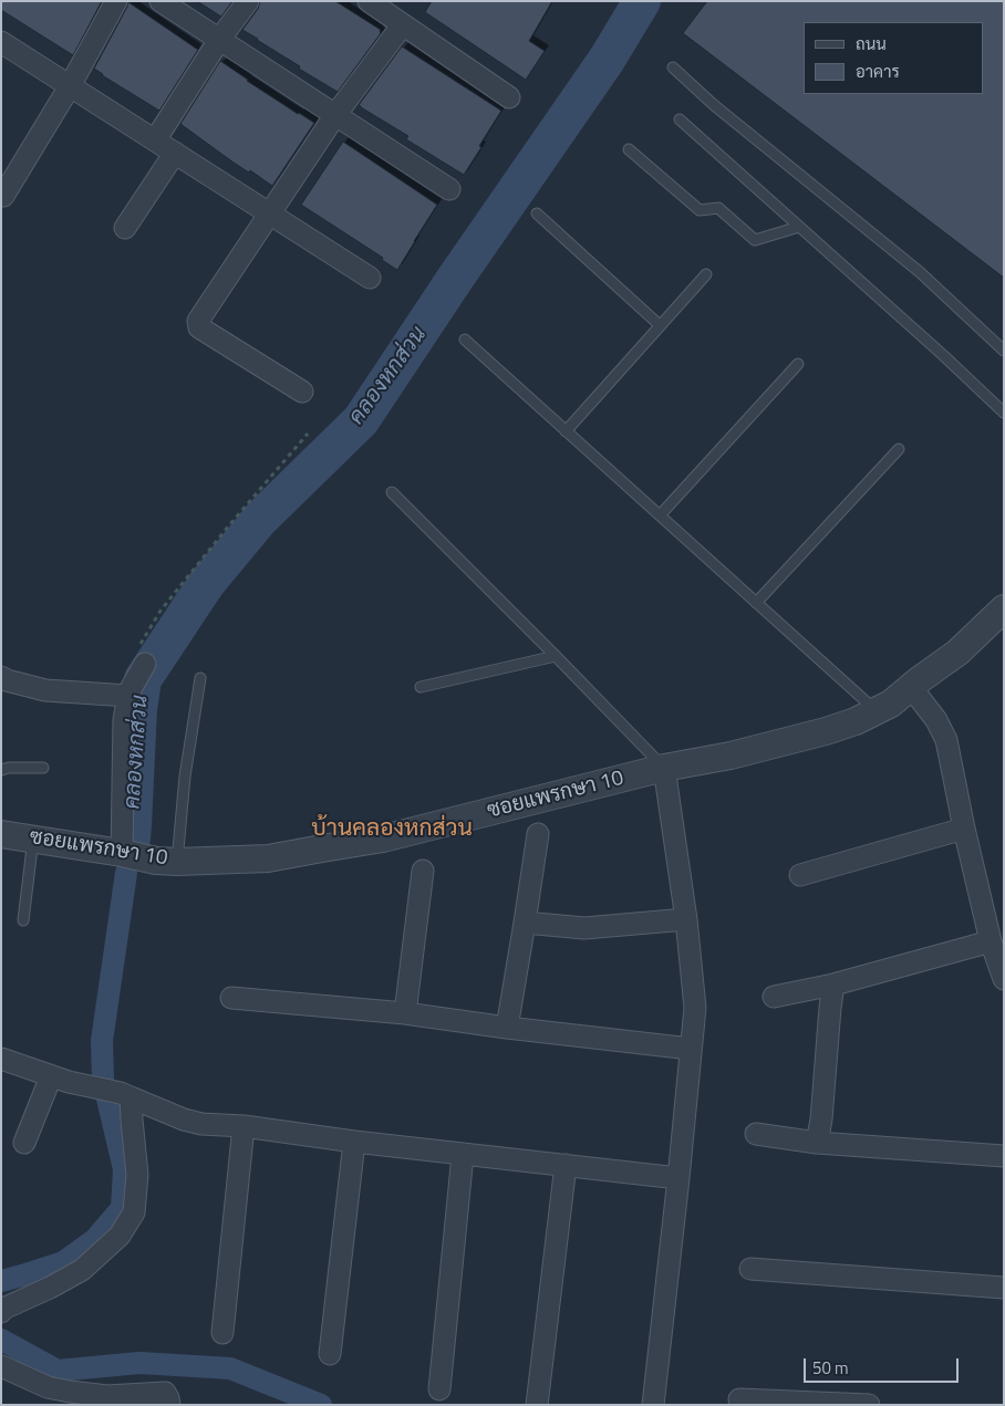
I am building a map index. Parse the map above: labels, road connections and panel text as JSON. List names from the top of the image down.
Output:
{
  "streets": {
    "street": ["ซอยแพรกษา 10"]
  },
  "districts": ["บ้านคลองหกส่วน"],
  "water": ["คลองหกส่วน"],
  "legend": ["ถนน", "อาคาร"],
  "scale_bar": "50 m"
}
